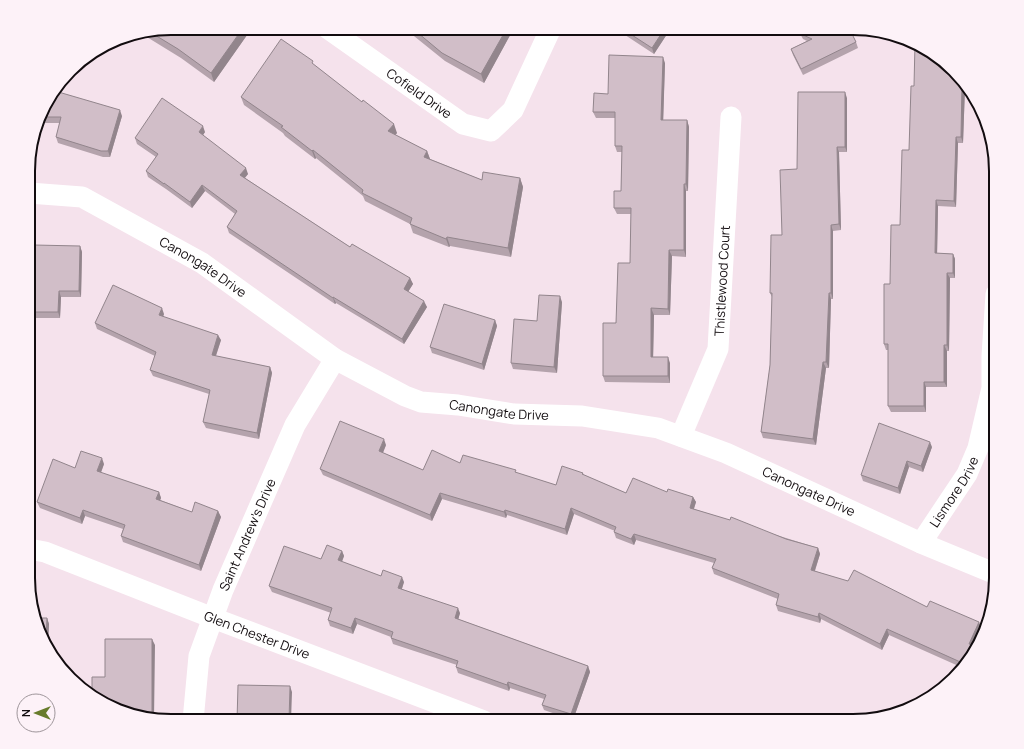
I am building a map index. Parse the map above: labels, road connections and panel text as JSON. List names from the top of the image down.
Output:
{
  "streets": {
    "street": [
      "Cofield Drive",
      "Canongate Drive",
      "Thistlewood Court",
      "Lismore Drive",
      "Saint Andrew's Drive",
      "Glen Chester Drive"
    ]
  },
  "crossings": [
    ["Canongate Drive", "Thistlewood Court"],
    ["Canongate Drive", "Lismore Drive"],
    ["Canongate Drive", "Saint Andrew's Drive"],
    ["Saint Andrew's Drive", "Glen Chester Drive"]
  ],
  "north": "left"
}
